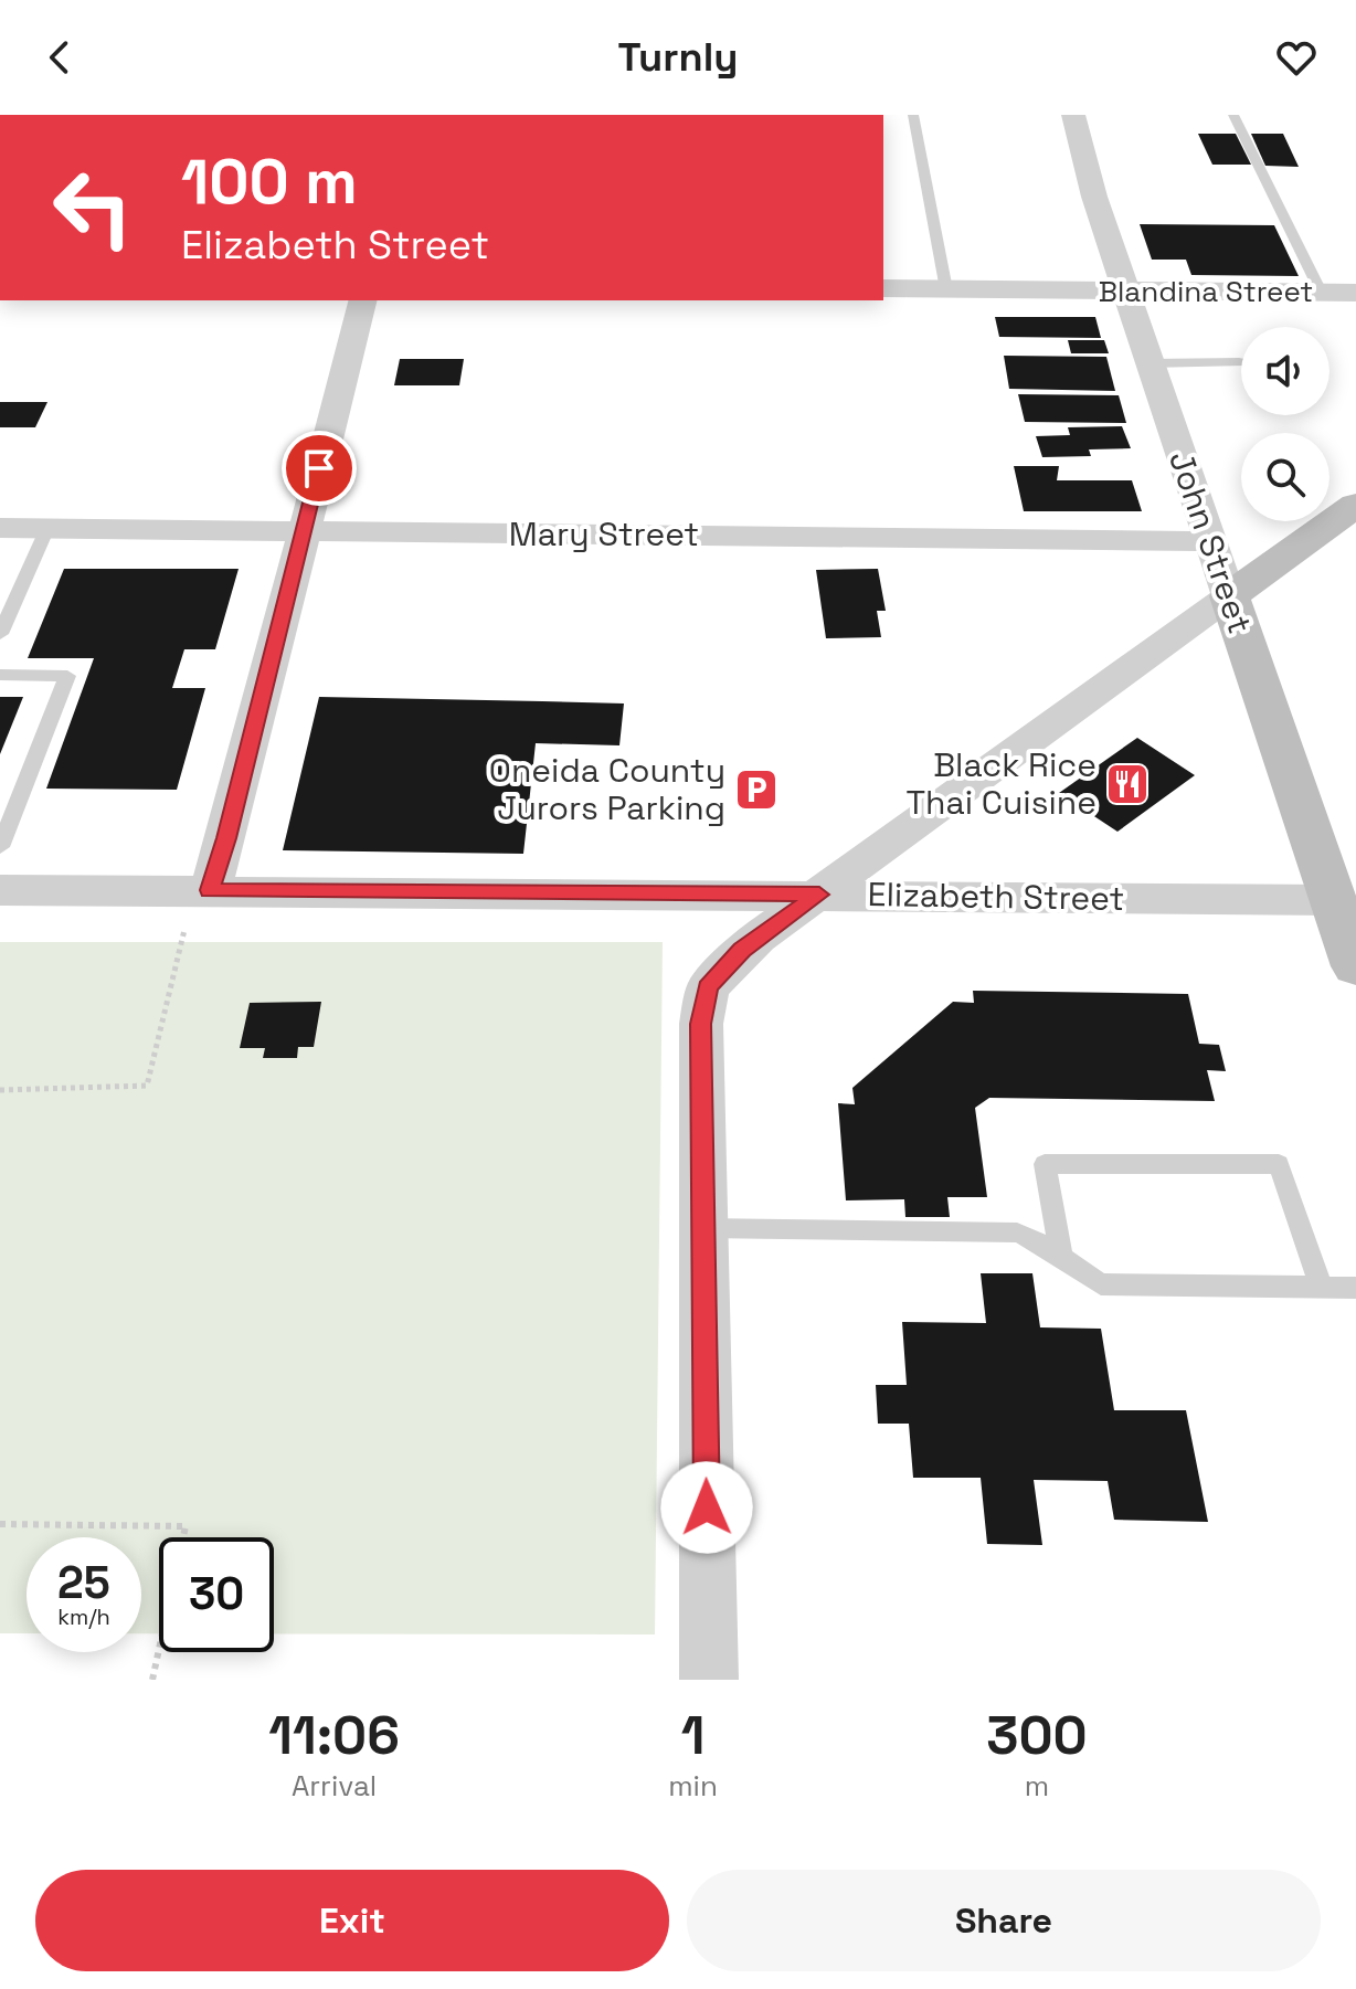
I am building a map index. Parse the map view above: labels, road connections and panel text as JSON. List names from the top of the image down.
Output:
{
  "streets": {
    "street": [
      "Blandina Street",
      "Mary Street",
      "John Street",
      "Elizabeth Street"
    ]
  },
  "crossings": [
    ["Blandina Street", "John Street"],
    ["Mary Street", "John Street"],
    ["John Street", "Elizabeth Street"]
  ],
  "places": {
    "restaurant": ["Black Rice Thai Cuisine"],
    "parking": ["Oneida County Jurors Parking"]
  },
  "page": {
    "header": "Turnly",
    "turn": ["100 m", "Elizabeth Street"],
    "speed": "25 km/h",
    "limit": "30",
    "eta": [
      "11:06",
      "Arrival",
      "1",
      "min",
      "300",
      "m"
    ],
    "buttons": ["Exit", "Share"]
  }
}
